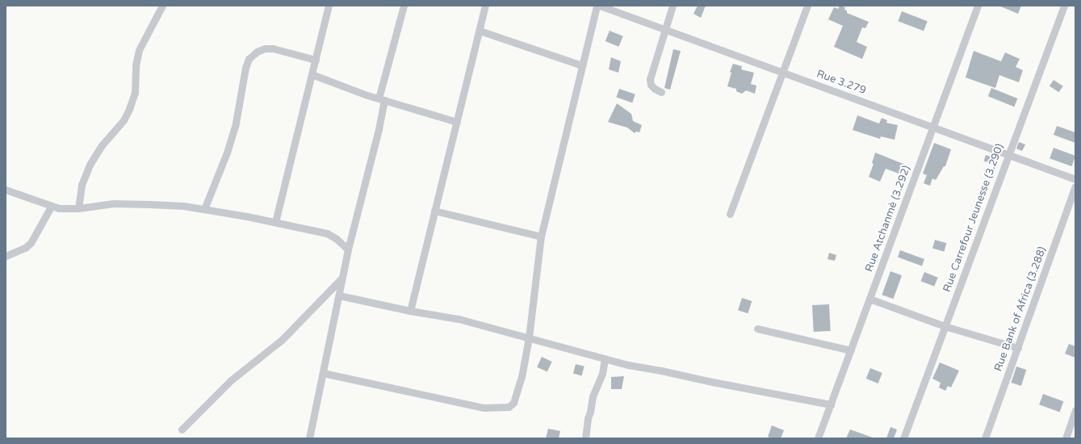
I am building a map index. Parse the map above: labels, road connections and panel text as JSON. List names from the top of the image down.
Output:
{
  "streets": {
    "street": [
      "Rue 3.279",
      "Rue Carrefour Jeunesse (3.290)",
      "Rue Atchanmè (3.292)",
      "Rue Bank of Africa (3.288)"
    ]
  },
  "crossings": [
    ["Rue 3.279", "Rue Carrefour Jeunesse (3.290)"],
    ["Rue 3.279", "Rue Atchanmè (3.292)"]
  ]
}
